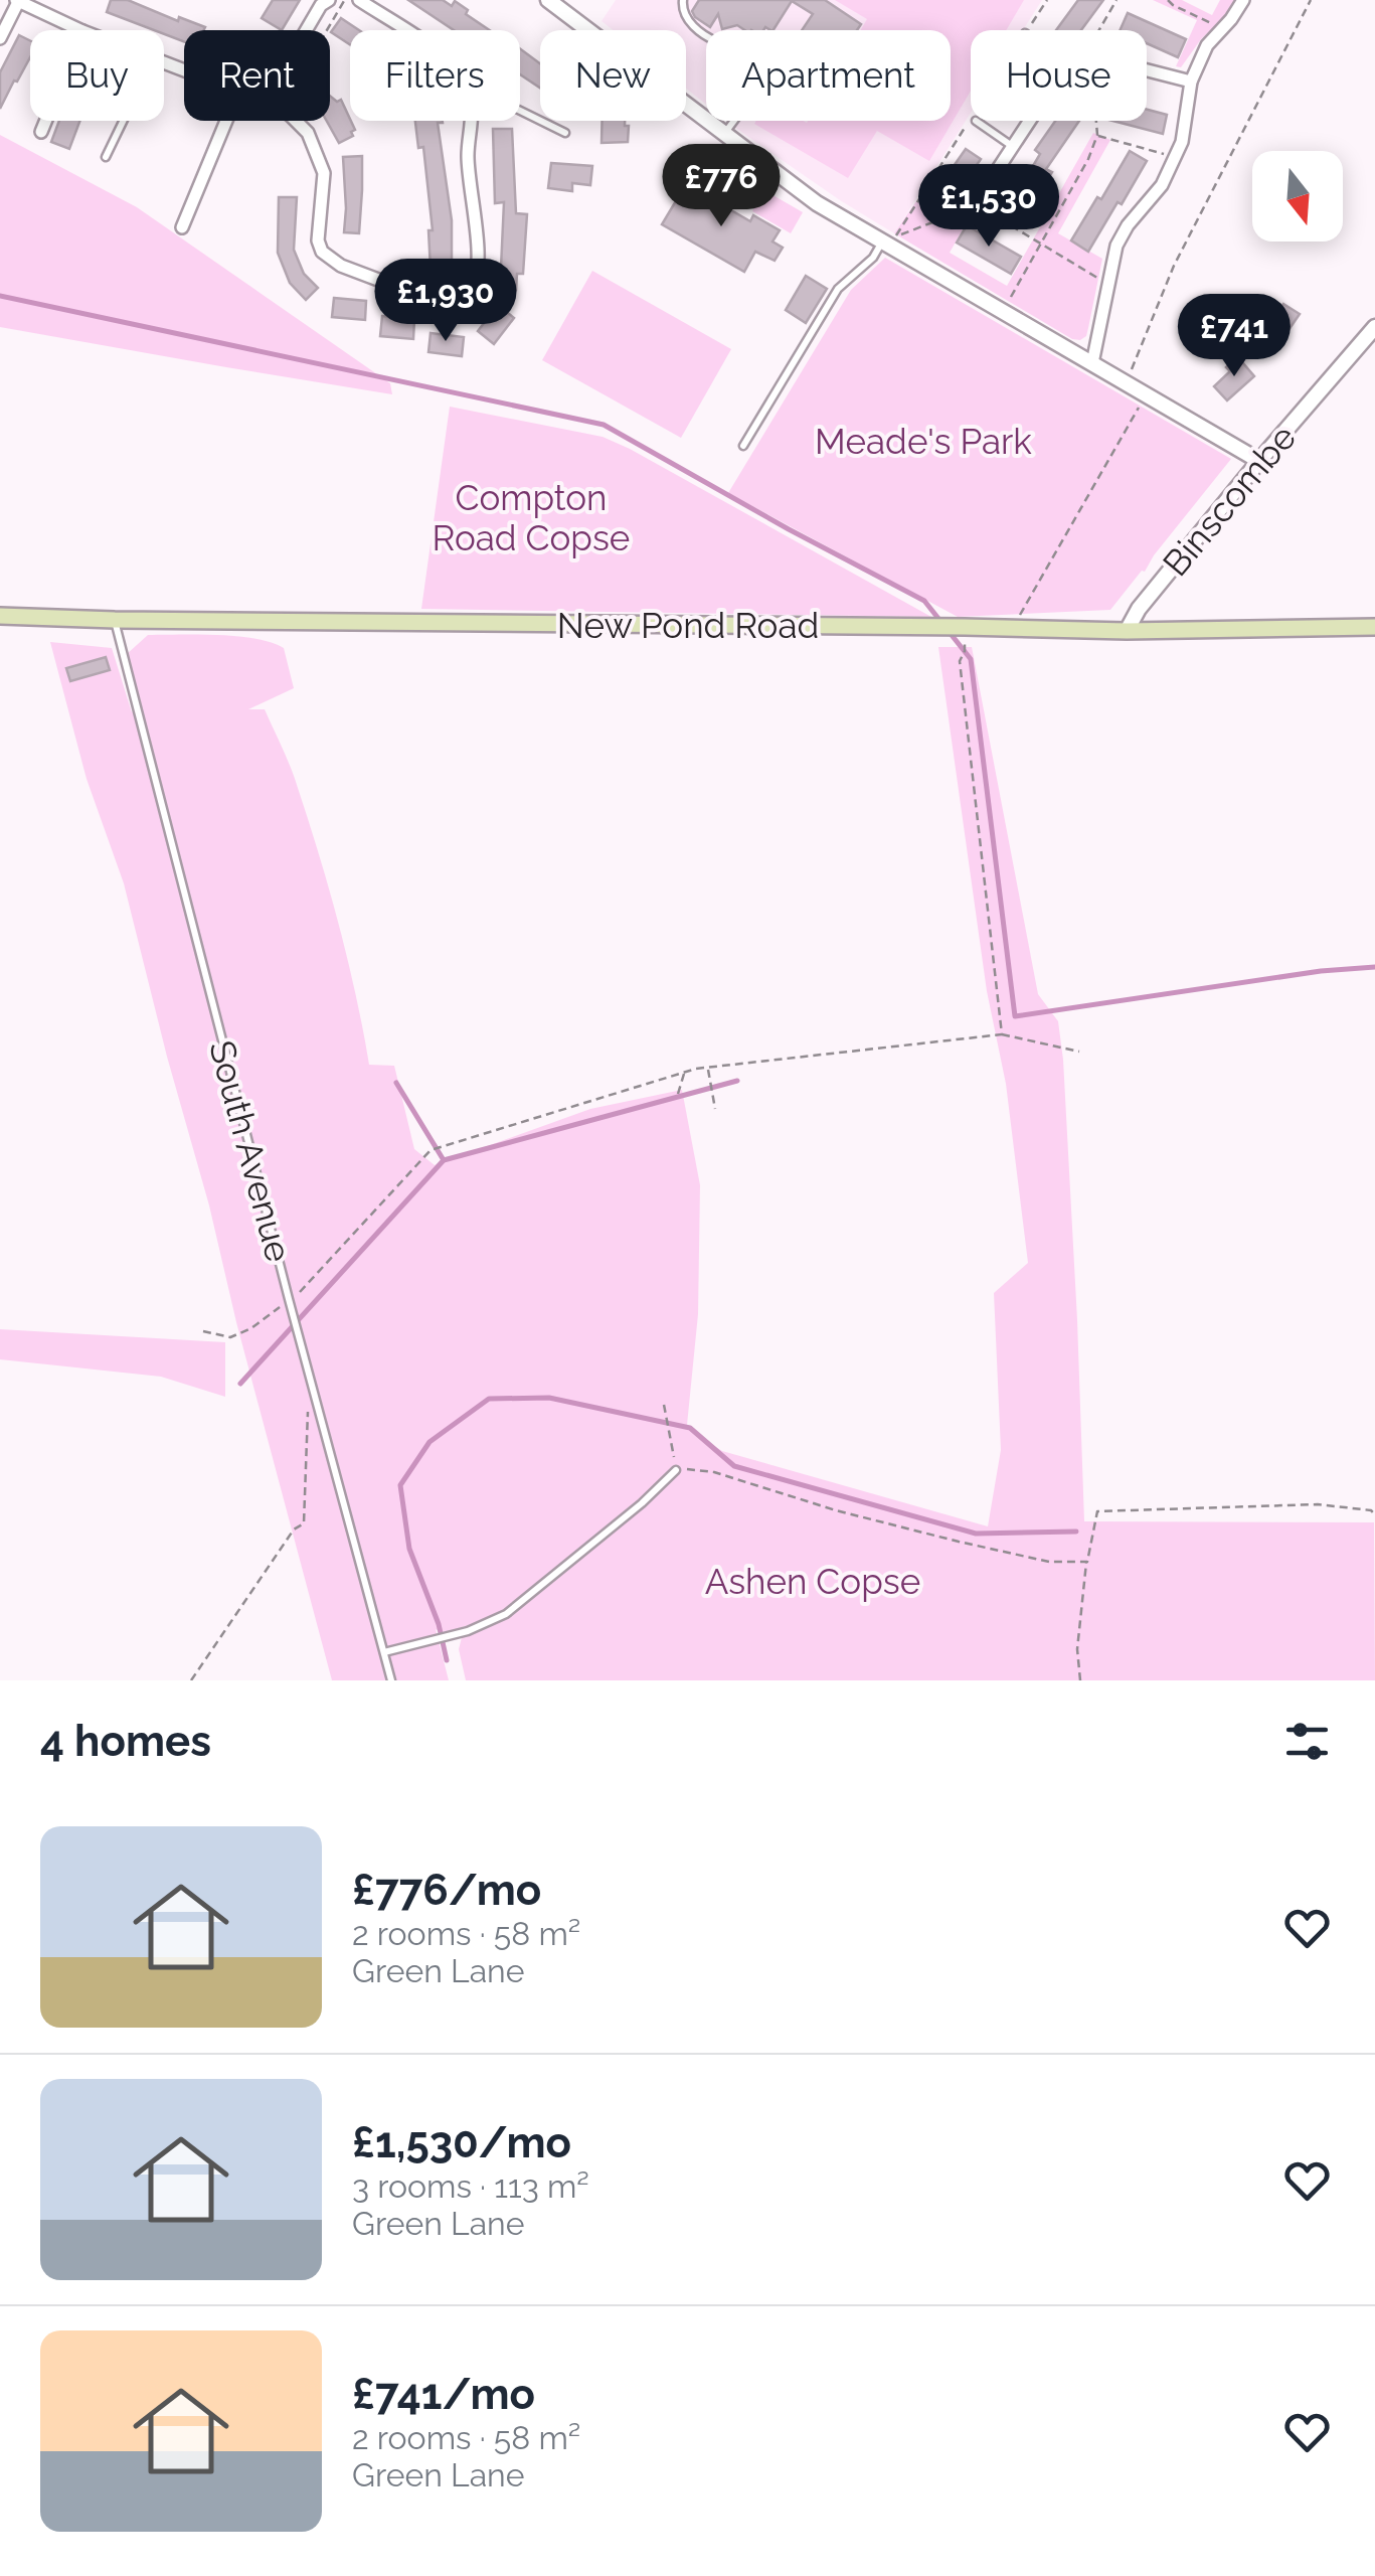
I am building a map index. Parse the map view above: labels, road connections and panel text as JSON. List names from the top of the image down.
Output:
{
  "streets": {
    "main road": ["New Pond Road"],
    "street": ["Binscombe"],
    "lane": ["South Avenue"]
  },
  "crossings": [
    ["Binscombe", "New Pond Road"],
    ["New Pond Road", "South Avenue"]
  ],
  "parks": ["Meade's Park", "Compton Road Copse", "Ashen Copse"],
  "north": "bottom",
  "page": {
    "chip": [
      "Buy",
      "Rent",
      "Filters",
      "New",
      "Apartment",
      "House"
    ],
    "price": [
      "£776",
      "£1,530",
      "£1,930",
      "£741"
    ],
    "heading": "4 homes",
    "list": [
      {
        "name": "£776/mo",
        "note": "2 rooms · 58 m² · Green Lane"
      },
      {
        "name": "£1,530/mo",
        "note": "3 rooms · 113 m² · Green Lane"
      },
      {
        "name": "£741/mo",
        "note": "2 rooms · 58 m² · Green Lane"
      }
    ]
  }
}
